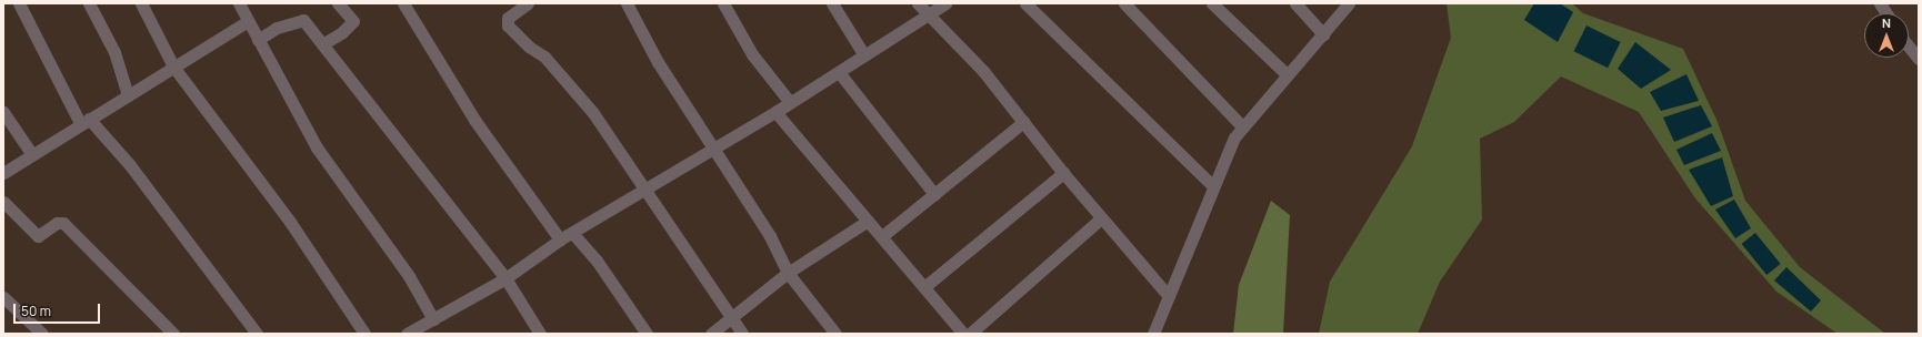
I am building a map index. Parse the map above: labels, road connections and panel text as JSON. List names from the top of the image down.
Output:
{
  "scale_bar": "50 m",
  "north": "top"
}
